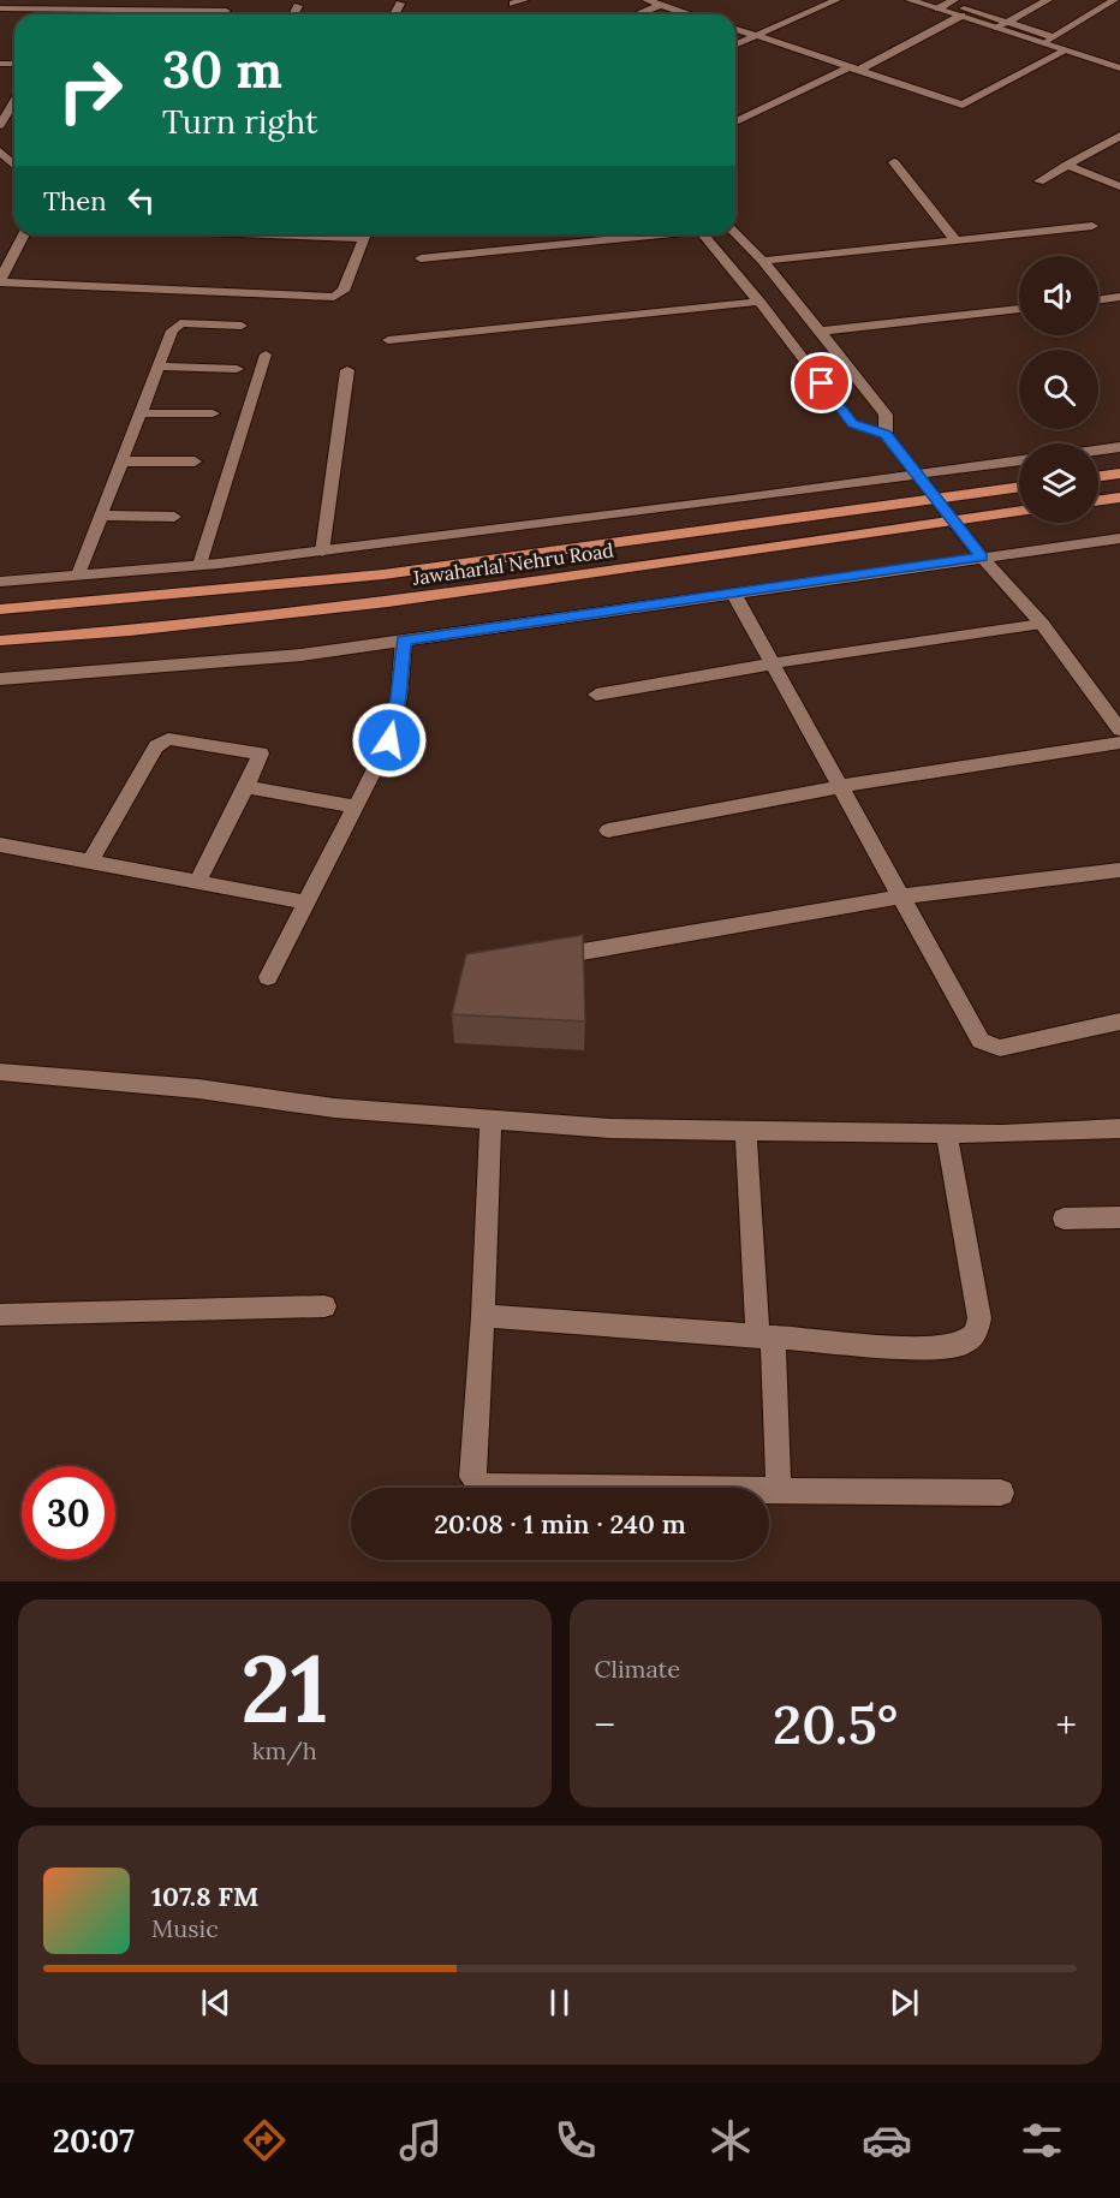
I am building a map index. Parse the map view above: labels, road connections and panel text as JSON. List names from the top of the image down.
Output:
{
  "streets": {
    "main road": ["Jawaharlal Nehru Road"]
  },
  "page": {
    "turn": ["30 m", "Turn right"],
    "then": "Then",
    "limit": "30",
    "trip": "20:08 · 1 min · 240 m",
    "tile": [
      ["21", "km/h"],
      "Climate"
    ],
    "heat": ["−", "20.5°", "+"],
    "song": ["107.8 FM", "Music"],
    "tabs": "20:07"
  }
}
